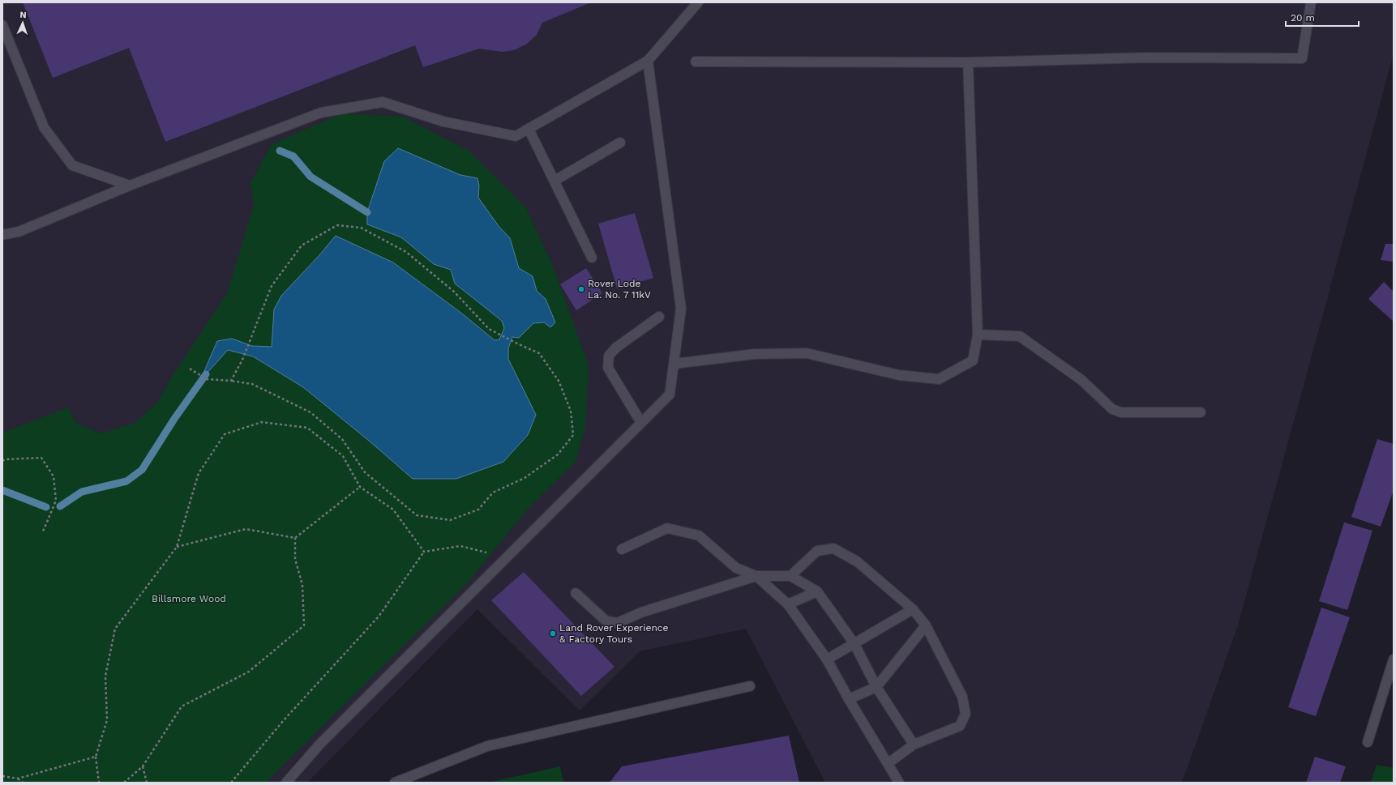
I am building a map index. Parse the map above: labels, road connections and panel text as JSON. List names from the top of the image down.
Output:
{
  "parks": ["Billsmore Wood"],
  "places": ["Rover Lode La. No. 7 11kV", "Land Rover Experience & Factory Tours"],
  "scale_bar": "20 m",
  "north": "top"
}
